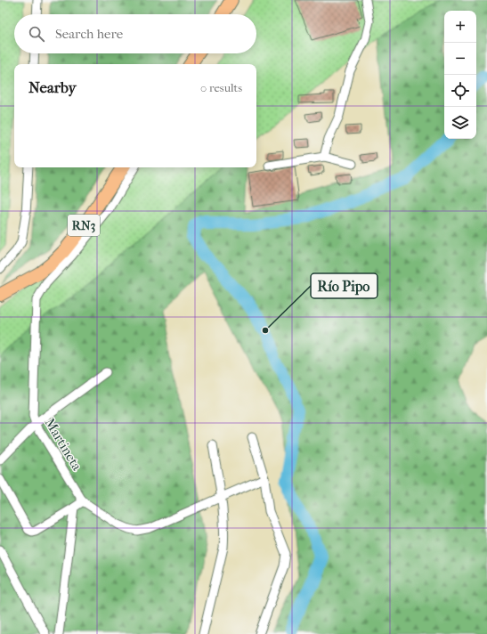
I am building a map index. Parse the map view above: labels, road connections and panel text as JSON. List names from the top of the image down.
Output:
{
  "streets": {
    "main road": ["RN3"],
    "street": ["Martineta"]
  },
  "places": ["Río Pipo"],
  "page": {
    "map_buttons": ["+", "−"],
    "search": "Search here",
    "heading": ["Nearby", "0 results"]
  }
}
